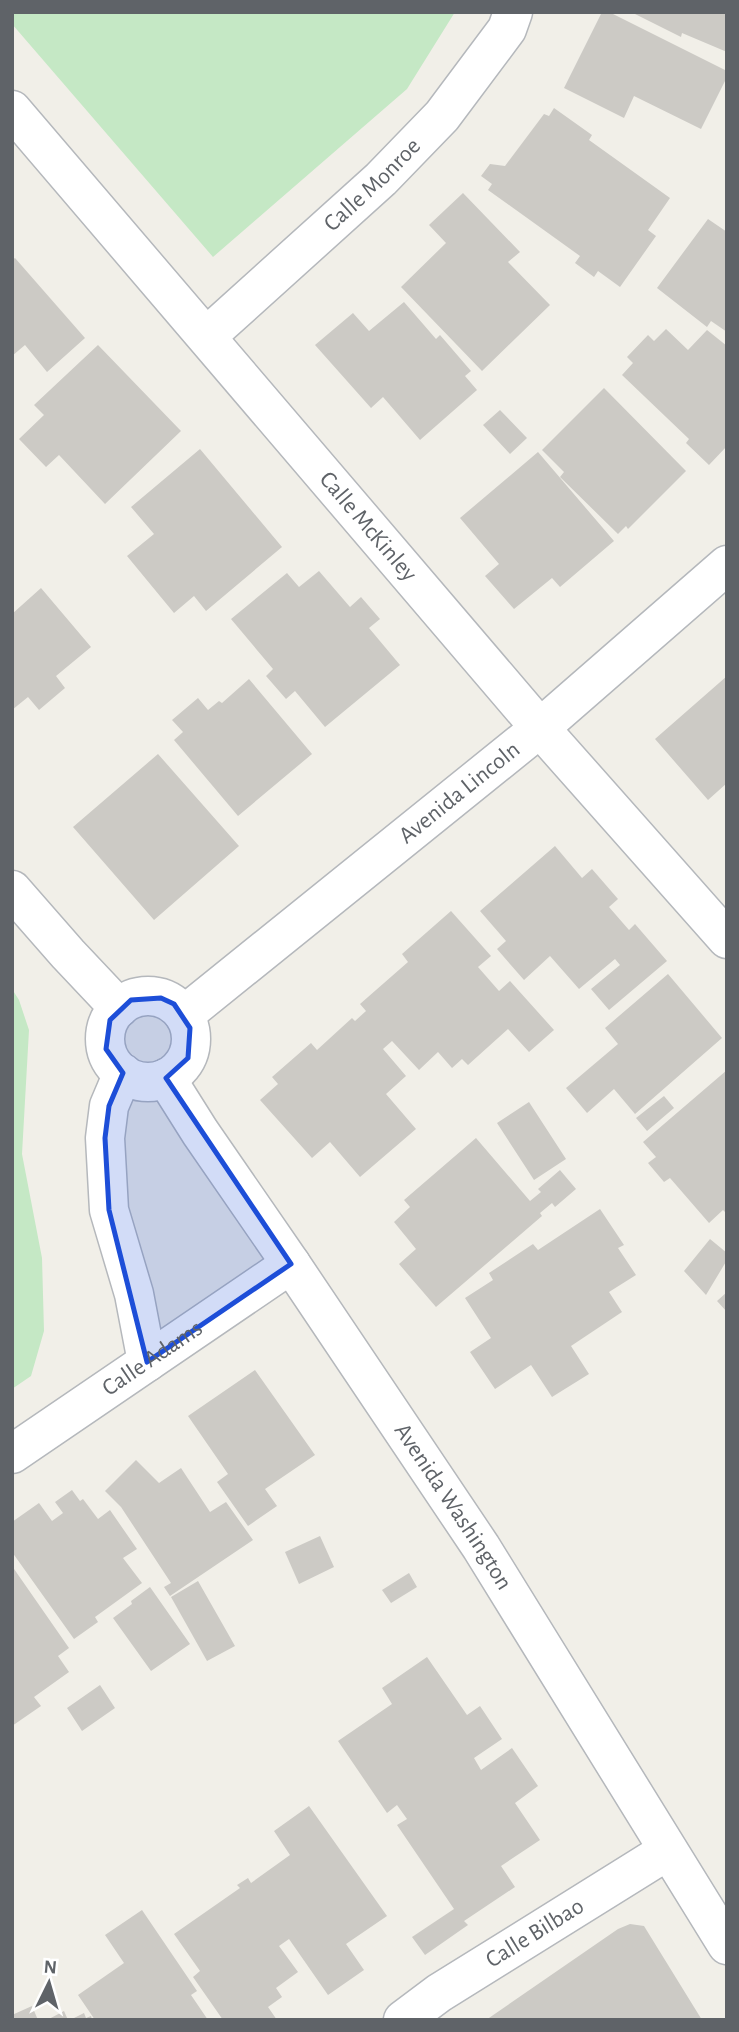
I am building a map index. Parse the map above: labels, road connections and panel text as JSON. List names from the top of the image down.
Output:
{
  "streets": {
    "street": [
      "Calle Monroe",
      "Calle McKinley",
      "Avenida Lincoln",
      "Calle Adams",
      "Avenida Washington",
      "Calle Bilbao"
    ]
  },
  "crossings": [
    ["Calle Monroe", "Calle McKinley"],
    ["Calle McKinley", "Avenida Lincoln"],
    ["Avenida Lincoln", "Avenida Washington"],
    ["Calle Adams", "Avenida Washington"],
    ["Avenida Washington", "Calle Bilbao"]
  ],
  "north": "top"
}
